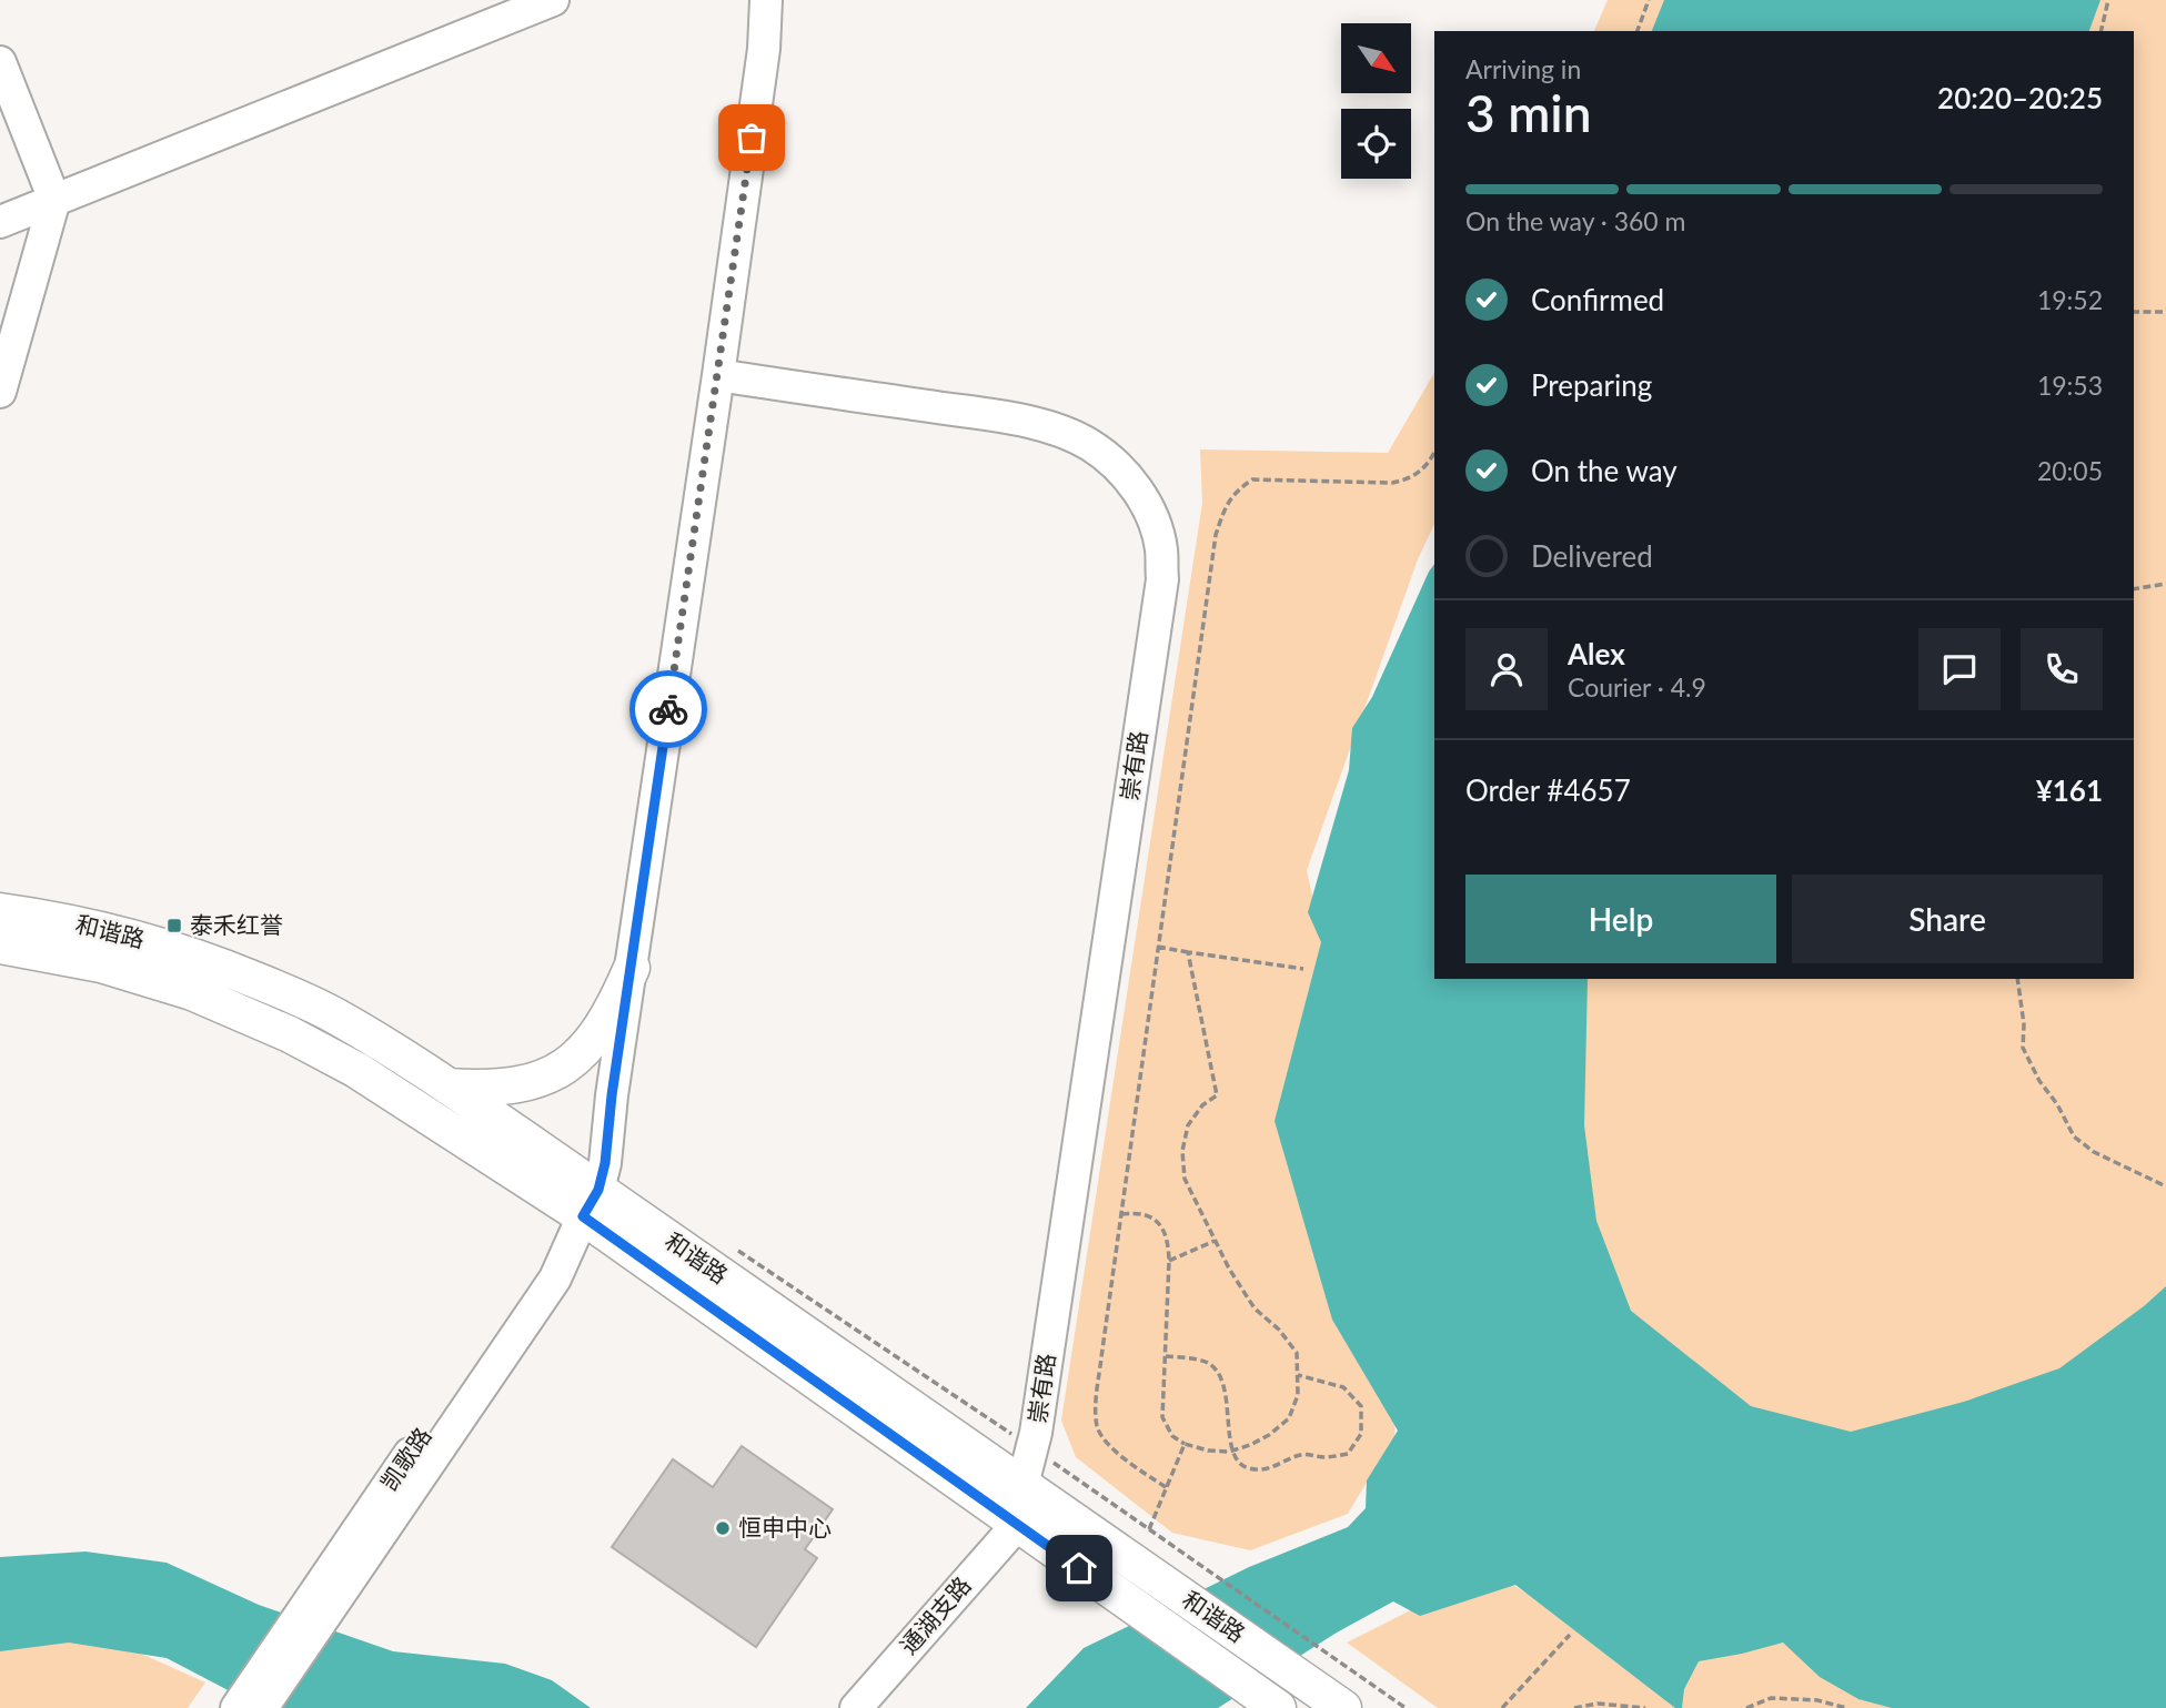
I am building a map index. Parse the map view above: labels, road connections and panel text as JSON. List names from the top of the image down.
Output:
{
  "streets": {
    "main road": ["和谐路"],
    "street": ["崇有路", "凯歌路", "通湖支路"]
  },
  "crossings": [
    ["崇有路", "和谐路"],
    ["和谐路", "凯歌路"],
    ["和谐路", "通湖支路"]
  ],
  "places": {
    "transit": ["泰禾红誉"],
    "other": ["恒申中心"]
  },
  "north": "bottom right",
  "page": {
    "heading": ["3 min", "Arriving in", "20:20–20:25"],
    "panel": [
      "Alex",
      "Courier · 4.9",
      "Order #4657",
      "¥161"
    ],
    "bar": "On the way · 360 m",
    "list": [
      ["Confirmed", "19:52"],
      ["Preparing", "19:53"],
      ["On the way", "20:05"],
      "Delivered"
    ],
    "buttons": ["Help", "Share"]
  }
}
